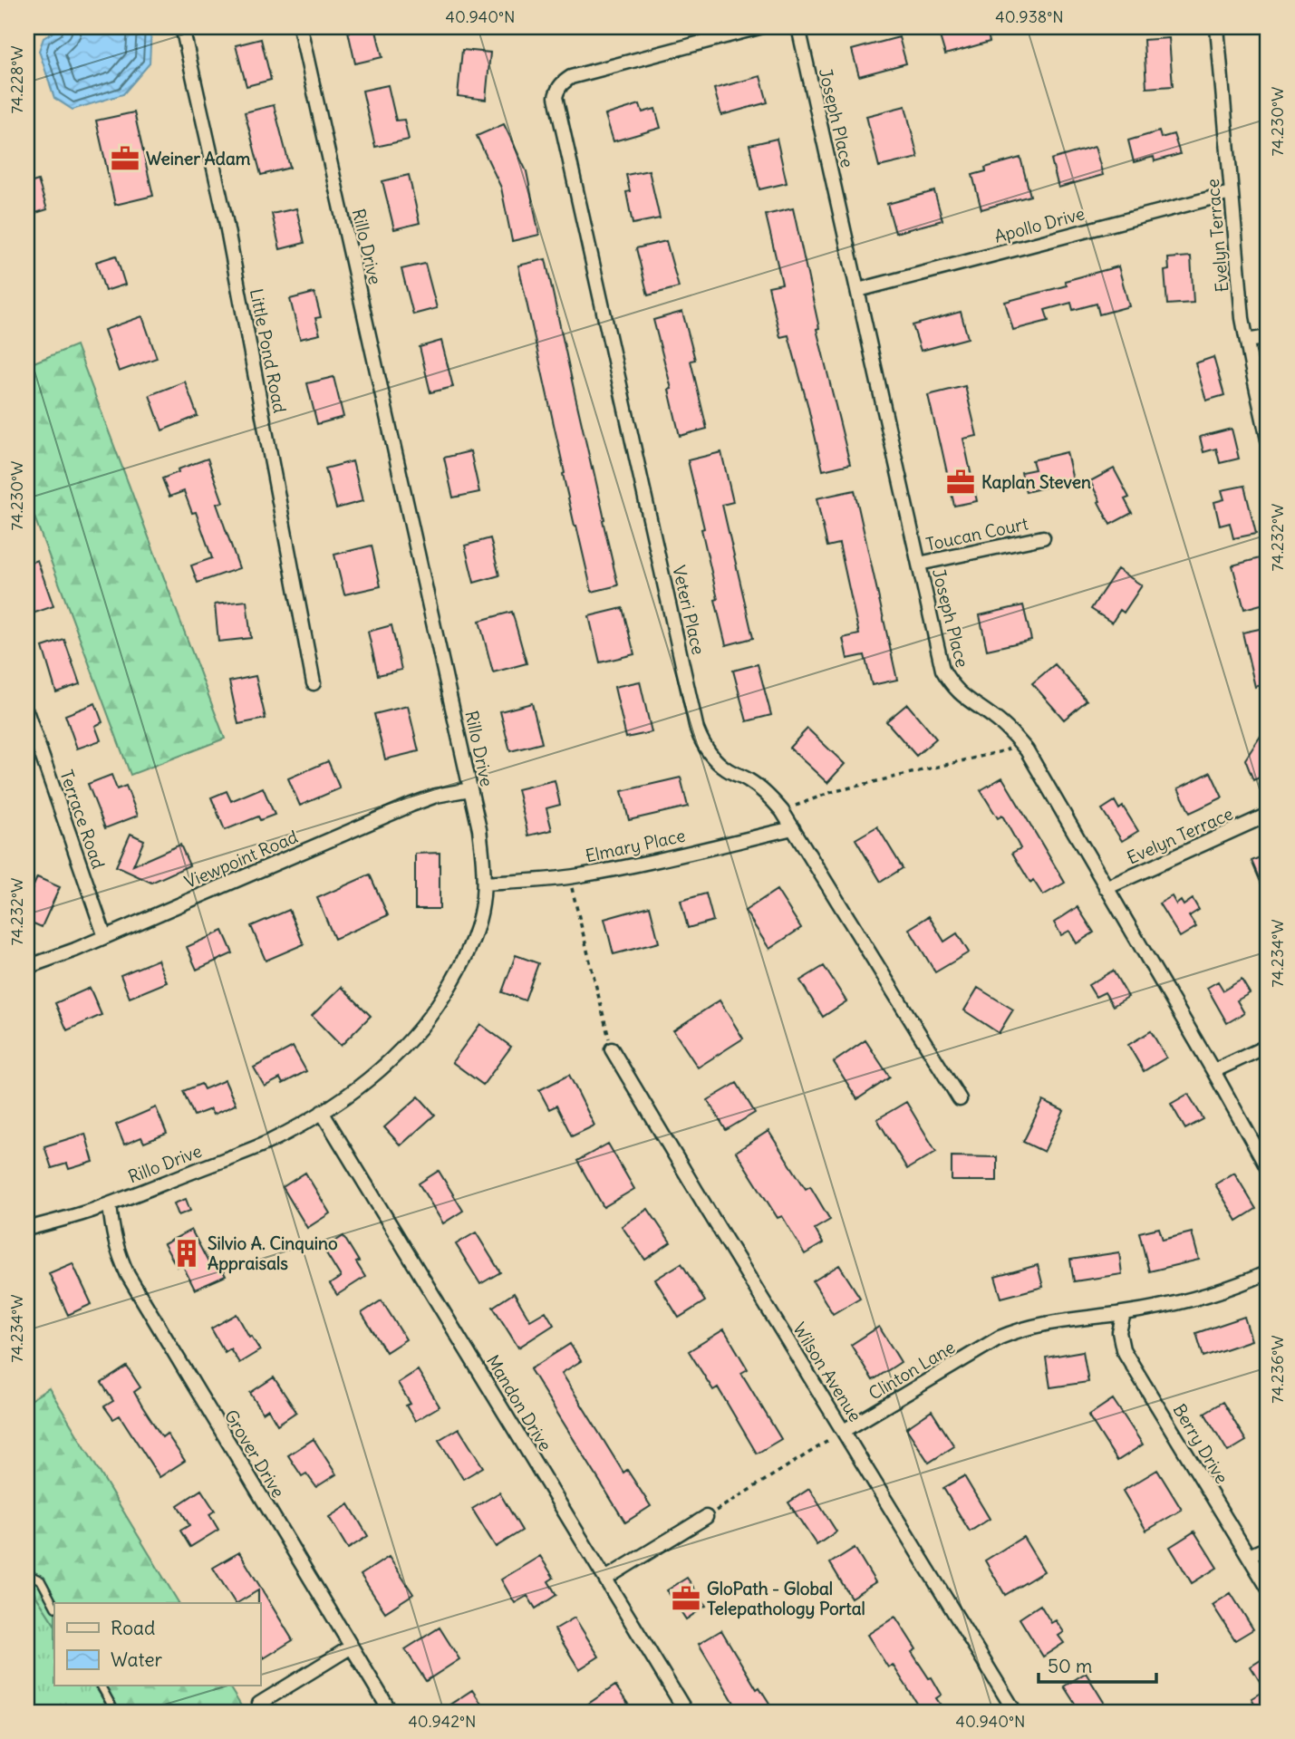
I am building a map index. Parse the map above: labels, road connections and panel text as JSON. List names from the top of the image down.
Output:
{
  "streets": {
    "street": [
      "Joseph Place",
      "Apollo Drive",
      "Evelyn Terrace",
      "Rillo Drive",
      "Little Pond Road",
      "Toucan Court",
      "Veteri Place",
      "Terrace Road",
      "Elmary Place",
      "Viewpoint Road",
      "Clinton Lane",
      "Wilson Avenue",
      "Mandon Drive",
      "Berry Drive",
      "Grover Drive"
    ]
  },
  "crossings": [
    ["Joseph Place", "Apollo Drive"],
    ["Joseph Place", "Evelyn Terrace"],
    ["Joseph Place", "Toucan Court"],
    ["Apollo Drive", "Evelyn Terrace"],
    ["Rillo Drive", "Elmary Place"],
    ["Rillo Drive", "Viewpoint Road"],
    ["Rillo Drive", "Mandon Drive"],
    ["Rillo Drive", "Grover Drive"],
    ["Veteri Place", "Elmary Place"],
    ["Terrace Road", "Viewpoint Road"],
    ["Clinton Lane", "Wilson Avenue"],
    ["Clinton Lane", "Berry Drive"]
  ],
  "places": {
    "office": ["Weiner Adam", "Kaplan Steven", "GloPath - Global Telepathology Portal"],
    "building": ["Silvio A. Cinquino Appraisals"]
  },
  "legend": ["Road", "Water"],
  "scale_bar": "50 m",
  "coordinates": [
    "40.940°N",
    "40.938°N",
    "74.228°W",
    "74.230°W",
    "74.232°W",
    "74.234°W",
    "74.236°W",
    "40.942°N"
  ]
}
